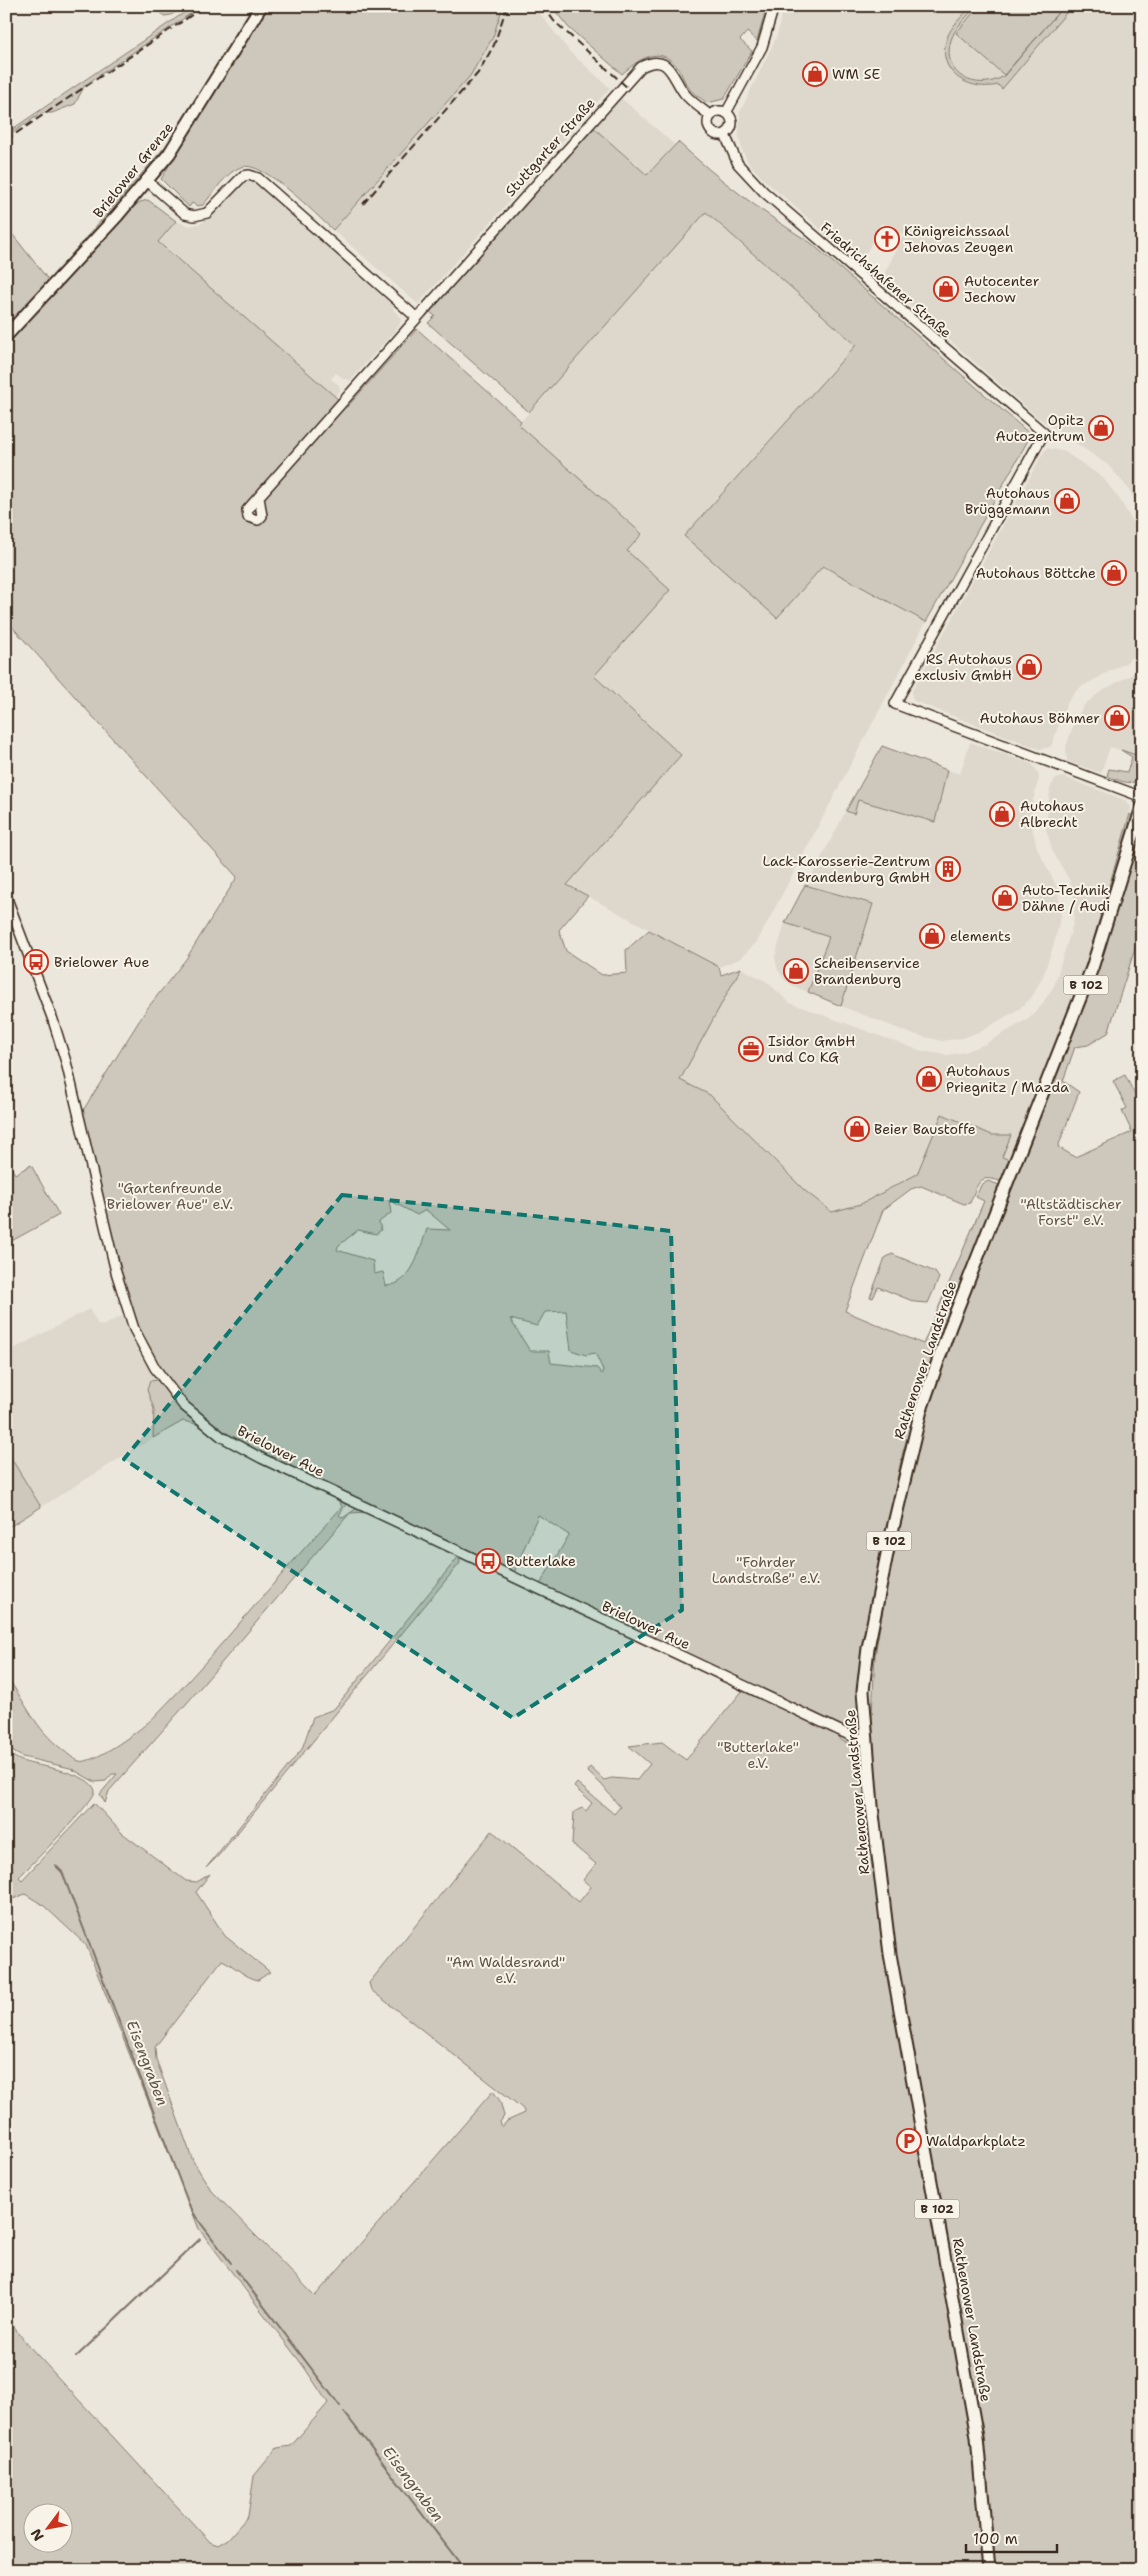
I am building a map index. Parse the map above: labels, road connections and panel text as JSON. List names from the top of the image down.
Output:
{
  "streets": {
    "main road": ["Brielower Grenze", "B 102", "Rathenower Landstraße"],
    "street": ["Stuttgarter Straße", "Friedrichshafener Straße", "Brielower Aue"]
  },
  "crossings": [
    ["Stuttgarter Straße", "Friedrichshafener Straße"],
    ["Rathenower Landstraße", "Brielower Aue"]
  ],
  "water": ["Eisengraben"],
  "parks": [
    "\"Gartenfreunde Brielower Aue\" e.V.",
    "\"Altstädtischer Forst\" e.V.",
    "\"Fohrder Landstraße\" e.V.",
    "\"Butterlake\" e.V.",
    "\"Am Waldesrand\" e.V."
  ],
  "places": {
    "shop": [
      "WM SE",
      "Autocenter Jechow",
      "Opitz Autozentrum",
      "Autohaus Brüggemann",
      "Autohaus Böttche",
      "RS Autohaus exclusiv GmbH",
      "Autohaus Böhmer",
      "Autohaus Albrecht",
      "Auto-Technik Dähne / Audi",
      "elements",
      "Scheibenservice Brandenburg",
      "Autohaus Priegnitz / Mazda",
      "Beier Baustoffe"
    ],
    "church": ["Königreichssaal Jehovas Zeugen"],
    "building": ["Lack-Karosserie-Zentrum Brandenburg GmbH"],
    "bus stop": ["Brielower Aue", "Butterlake"],
    "office": ["Isidor GmbH und Co KG"],
    "parking": ["Waldparkplatz"]
  },
  "scale_bar": "100 m",
  "north": "bottom left"
}
